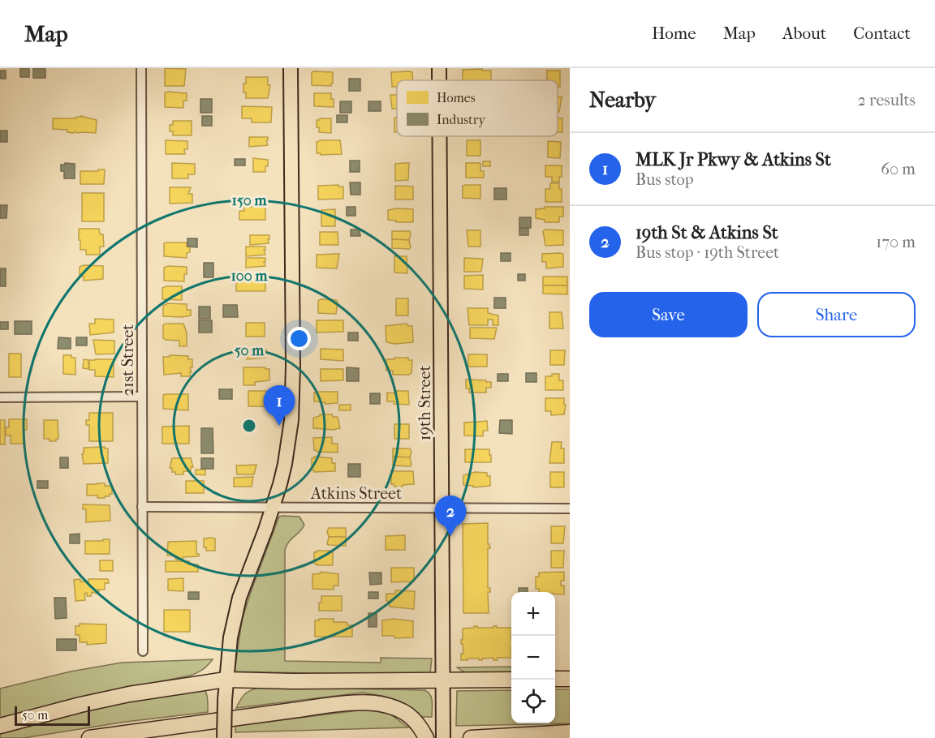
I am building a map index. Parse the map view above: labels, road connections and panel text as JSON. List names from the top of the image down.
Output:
{
  "streets": {
    "main road": ["19th Street"],
    "street": ["21st Street", "Atkins Street"]
  },
  "crossings": [
    ["21st Street", "Atkins Street"],
    ["19th Street", "Atkins Street"]
  ],
  "legend": ["Homes", "Industry"],
  "scale_bar": "50 m",
  "page": {
    "header": "Map",
    "nav": [
      "Home",
      "Map",
      "About",
      "Contact"
    ],
    "heading": ["Nearby", "2 results"],
    "list": [
      {
        "mark": "1",
        "name": "MLK Jr Pkwy & Atkins St",
        "note": "Bus stop",
        "value": "60 m"
      },
      {
        "mark": "2",
        "name": "19th St & Atkins St",
        "note": "Bus stop · 19th Street",
        "value": "170 m"
      }
    ],
    "buttons": ["Save", "Share"],
    "pins": ["1", "2"],
    "map_buttons": ["+", "−"],
    "scale": "50 m"
  },
  "rings": ["150 m", "100 m", "50 m"]
}
